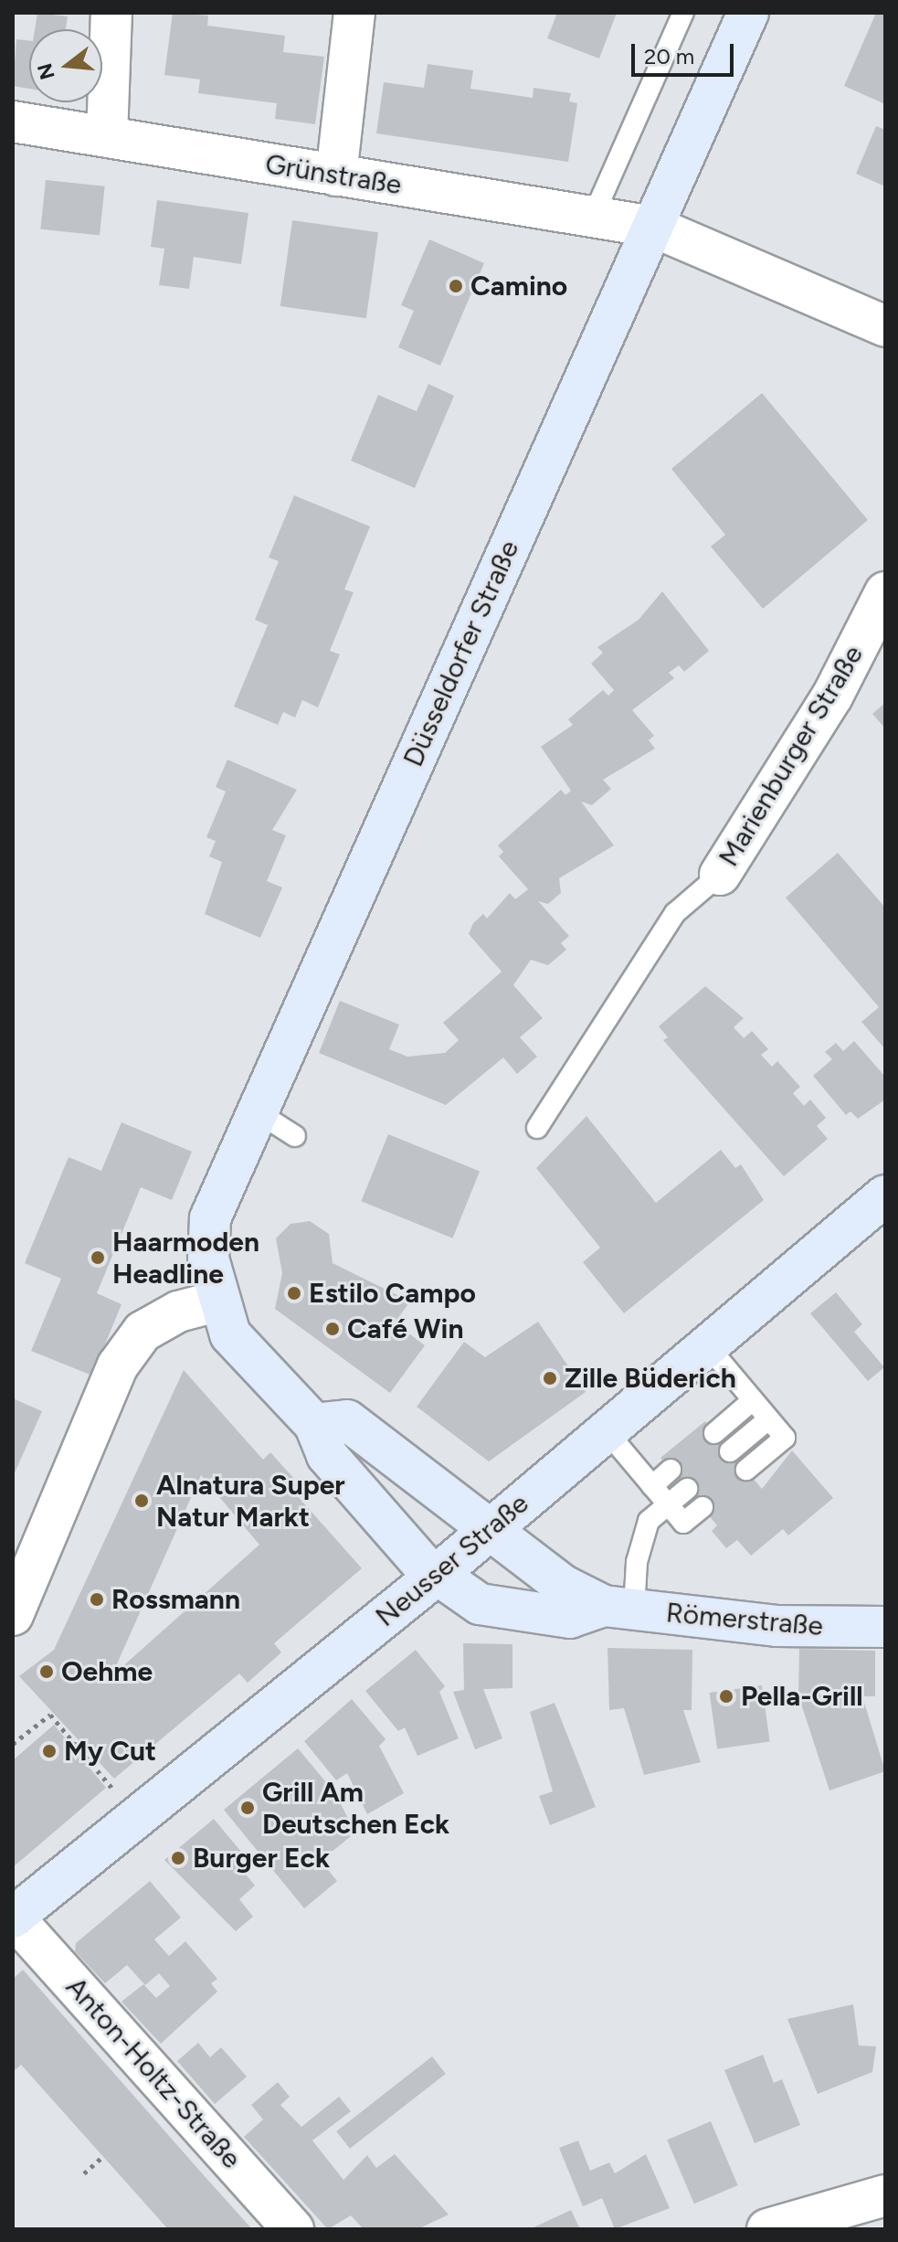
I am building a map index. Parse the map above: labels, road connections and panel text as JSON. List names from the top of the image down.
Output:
{
  "streets": {
    "main road": ["Düsseldorfer Straße", "Neusser Straße", "Römerstraße"],
    "street": ["Grünstraße", "Marienburger Straße", "Anton-Holtz-Straße"]
  },
  "crossings": [
    ["Grünstraße", "Düsseldorfer Straße"],
    ["Düsseldorfer Straße", "Neusser Straße"],
    ["Düsseldorfer Straße", "Römerstraße"],
    ["Neusser Straße", "Römerstraße"],
    ["Neusser Straße", "Anton-Holtz-Straße"]
  ],
  "places": [
    "Camino",
    "Haarmoden Headline",
    "Estilo Campo",
    "Café Win",
    "Zille Büderich",
    "Alnatura Super Natur Markt",
    "Rossmann",
    "Oehme",
    "Pella-Grill",
    "My Cut",
    "Grill Am Deutschen Eck",
    "Burger Eck"
  ],
  "scale_bar": "20 m",
  "north": "left"
}
